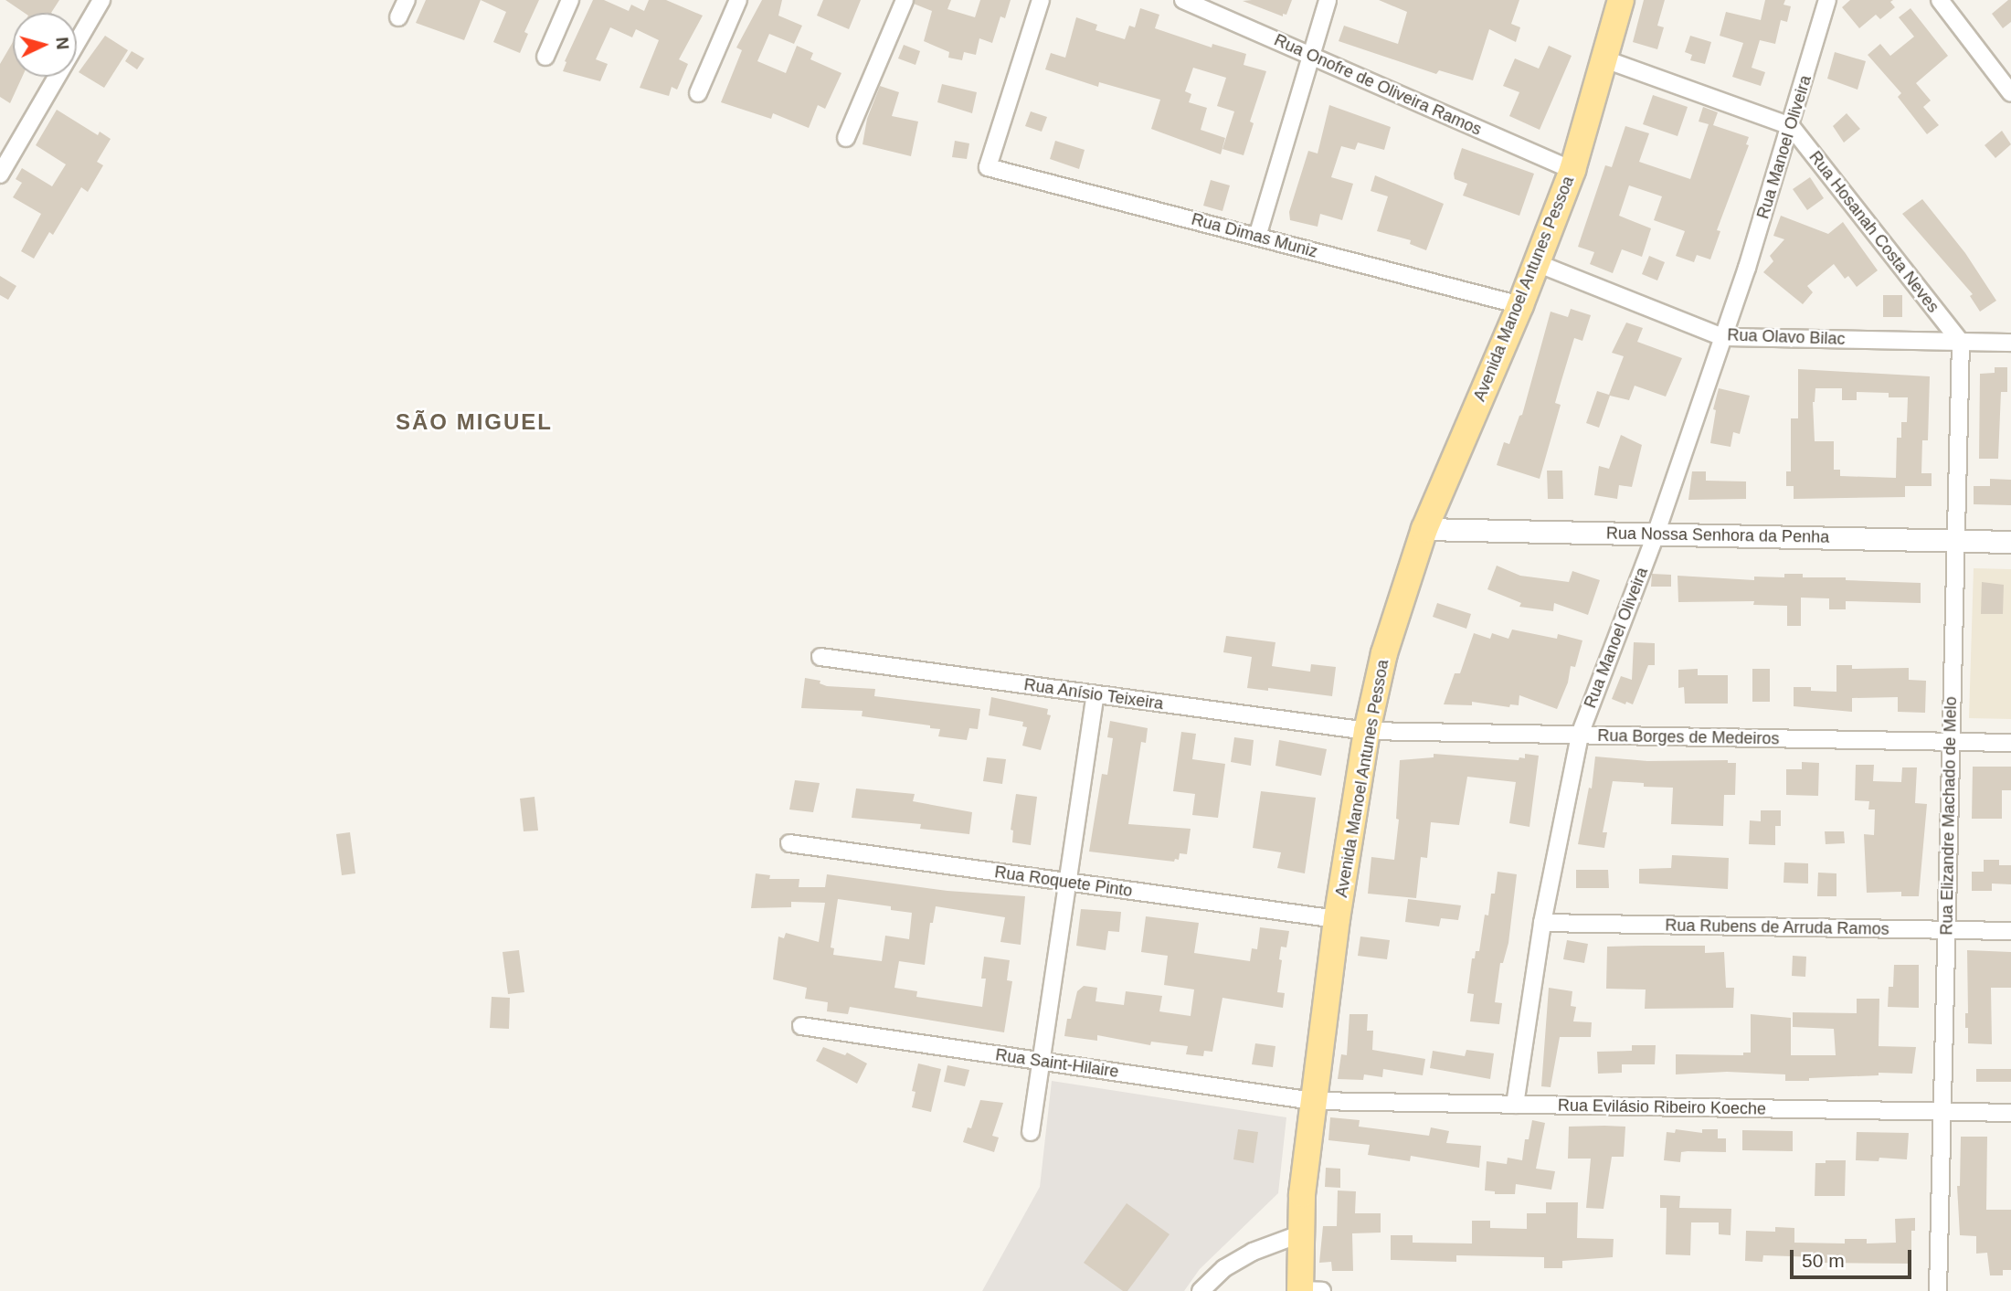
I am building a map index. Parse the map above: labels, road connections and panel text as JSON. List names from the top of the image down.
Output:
{
  "streets": {
    "main road": ["Avenida Manoel Antunes Pessoa"],
    "street": [
      "Rua Onofre de Oliveira Ramos",
      "Rua Manoel Oliveira",
      "Rua Hosanah Costa Neves",
      "Rua Dimas Muniz",
      "Rua Olavo Bilac",
      "Rua Nossa Senhora da Penha",
      "Rua Anísio Teixeira",
      "Rua Borges de Medeiros",
      "Rua Elizandre Machado de Melo",
      "Rua Roquete Pinto",
      "Rua Rubens de Arruda Ramos",
      "Rua Saint-Hilaire",
      "Rua Evilásio Ribeiro Koeche"
    ]
  },
  "crossings": [
    ["Rua Onofre de Oliveira Ramos", "Avenida Manoel Antunes Pessoa"],
    ["Rua Manoel Oliveira", "Rua Hosanah Costa Neves"],
    ["Rua Manoel Oliveira", "Rua Olavo Bilac"],
    ["Rua Manoel Oliveira", "Rua Nossa Senhora da Penha"],
    ["Rua Manoel Oliveira", "Rua Borges de Medeiros"],
    ["Rua Manoel Oliveira", "Rua Rubens de Arruda Ramos"],
    ["Rua Manoel Oliveira", "Rua Evilásio Ribeiro Koeche"],
    ["Rua Hosanah Costa Neves", "Rua Olavo Bilac"],
    ["Rua Hosanah Costa Neves", "Rua Elizandre Machado de Melo"],
    ["Rua Dimas Muniz", "Avenida Manoel Antunes Pessoa"],
    ["Avenida Manoel Antunes Pessoa", "Rua Olavo Bilac"],
    ["Avenida Manoel Antunes Pessoa", "Rua Nossa Senhora da Penha"],
    ["Avenida Manoel Antunes Pessoa", "Rua Anísio Teixeira"],
    ["Avenida Manoel Antunes Pessoa", "Rua Borges de Medeiros"],
    ["Avenida Manoel Antunes Pessoa", "Rua Roquete Pinto"],
    ["Avenida Manoel Antunes Pessoa", "Rua Saint-Hilaire"],
    ["Avenida Manoel Antunes Pessoa", "Rua Evilásio Ribeiro Koeche"],
    ["Rua Olavo Bilac", "Rua Elizandre Machado de Melo"],
    ["Rua Nossa Senhora da Penha", "Rua Elizandre Machado de Melo"],
    ["Rua Anísio Teixeira", "Rua Borges de Medeiros"],
    ["Rua Borges de Medeiros", "Rua Elizandre Machado de Melo"],
    ["Rua Elizandre Machado de Melo", "Rua Rubens de Arruda Ramos"],
    ["Rua Elizandre Machado de Melo", "Rua Evilásio Ribeiro Koeche"],
    ["Rua Saint-Hilaire", "Rua Evilásio Ribeiro Koeche"]
  ],
  "districts": ["SÃO MIGUEL"],
  "scale_bar": "50 m",
  "north": "right"
}
